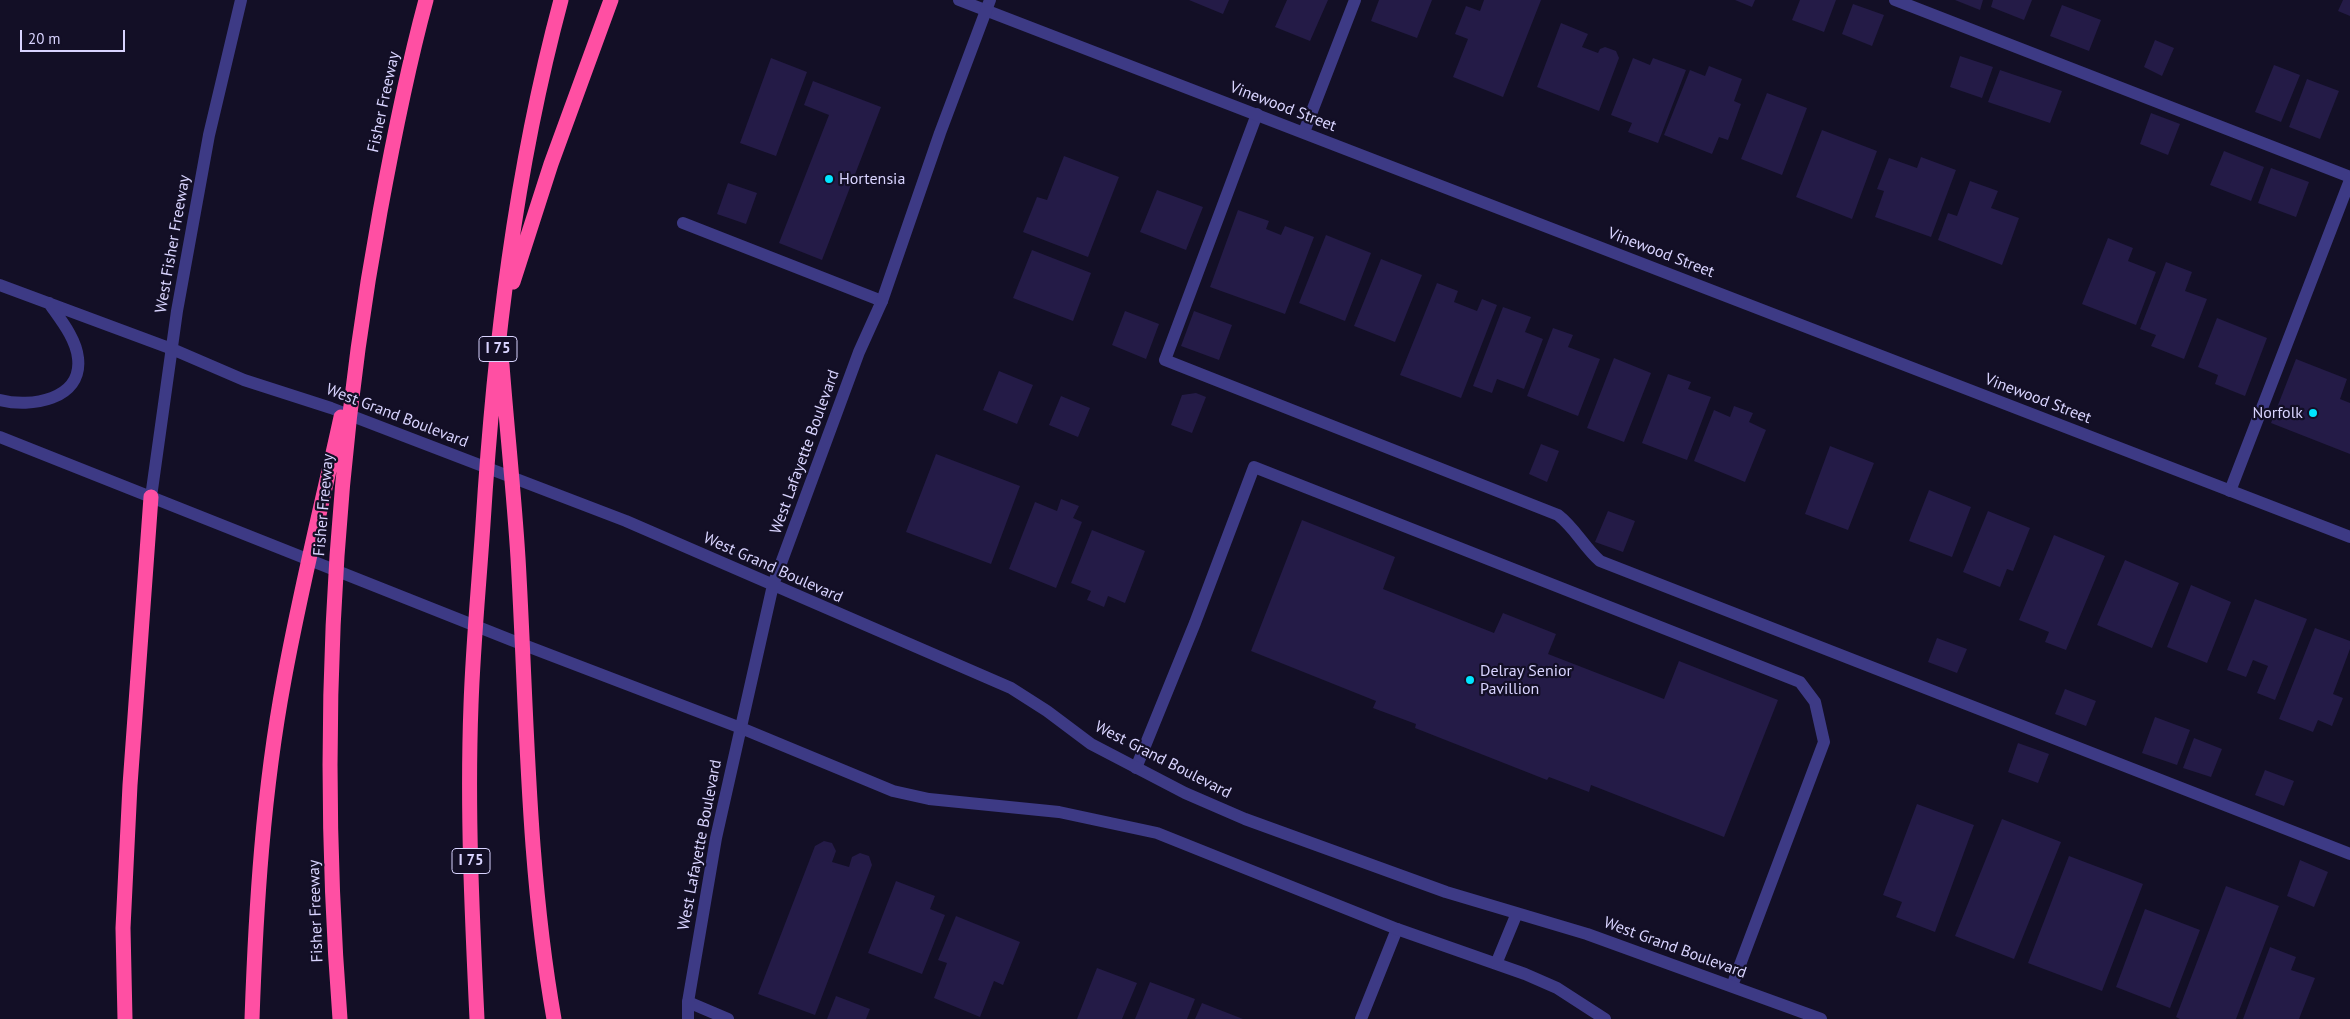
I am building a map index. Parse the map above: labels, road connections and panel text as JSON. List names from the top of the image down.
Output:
{
  "streets": {
    "highway": ["Fisher Freeway", "I 75"],
    "street": [
      "Vinewood Street",
      "West Fisher Freeway",
      "West Grand Boulevard",
      "West Lafayette Boulevard"
    ]
  },
  "crossings": [
    ["Vinewood Street", "West Lafayette Boulevard"],
    ["West Fisher Freeway", "West Grand Boulevard"],
    ["West Grand Boulevard", "West Lafayette Boulevard"]
  ],
  "places": ["Hortensia", "Norfolk", "Delray Senior Pavillion"],
  "scale_bar": "20 m"
}
